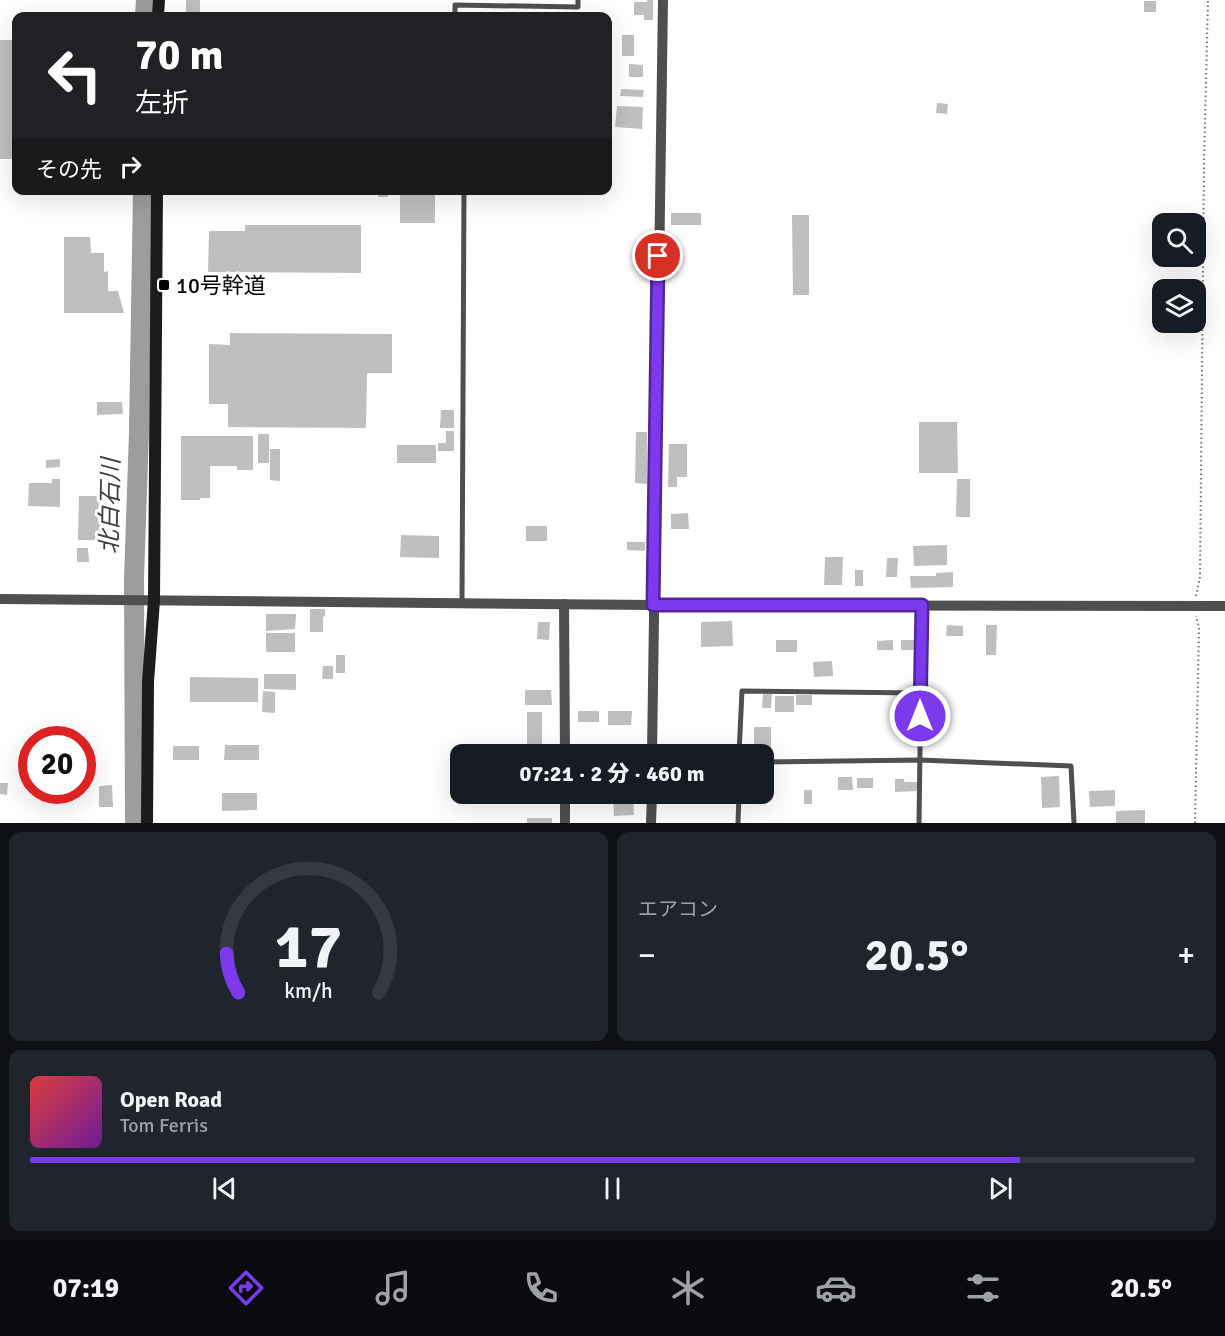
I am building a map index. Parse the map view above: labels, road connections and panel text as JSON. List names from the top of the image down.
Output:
{
  "water": ["北白石川"],
  "places": {
    "transit": ["10号幹道"]
  },
  "page": {
    "turn": ["70 m", "左折"],
    "then": "その先",
    "limit": "20",
    "trip": "07:21 · 2 分 · 460 m",
    "tile": "エアコン",
    "heat": ["−", "20.5°", "+"],
    "song": ["Open Road", "Tom Ferris"],
    "tabs": ["07:19", "20.5°"],
    "gauge": ["17", "km/h"]
  }
}
